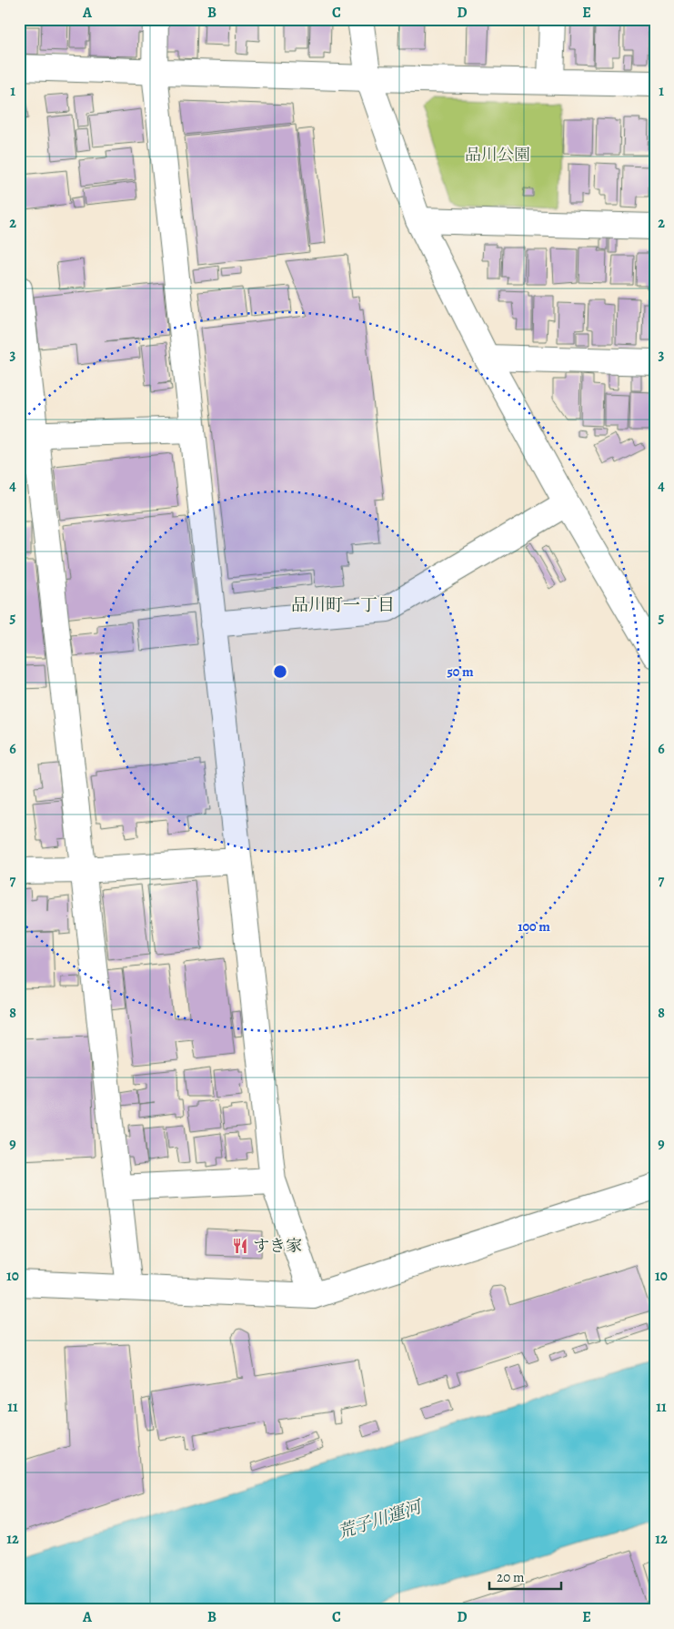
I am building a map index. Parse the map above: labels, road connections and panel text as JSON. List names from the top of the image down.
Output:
{
  "districts": ["品川町一丁目"],
  "water": ["荒子川運河"],
  "parks": ["品川公園"],
  "places": {
    "restaurant": ["すき家"]
  },
  "scale_bar": "20 m",
  "grid": {
    "columns": [
      "A",
      "B",
      "C",
      "D",
      "E"
    ],
    "rows": [
      "1",
      "2",
      "3",
      "4",
      "5",
      "6",
      "7",
      "8",
      "9",
      "10",
      "11",
      "12"
    ]
  },
  "rings": ["50 m", "100 m"]
}
